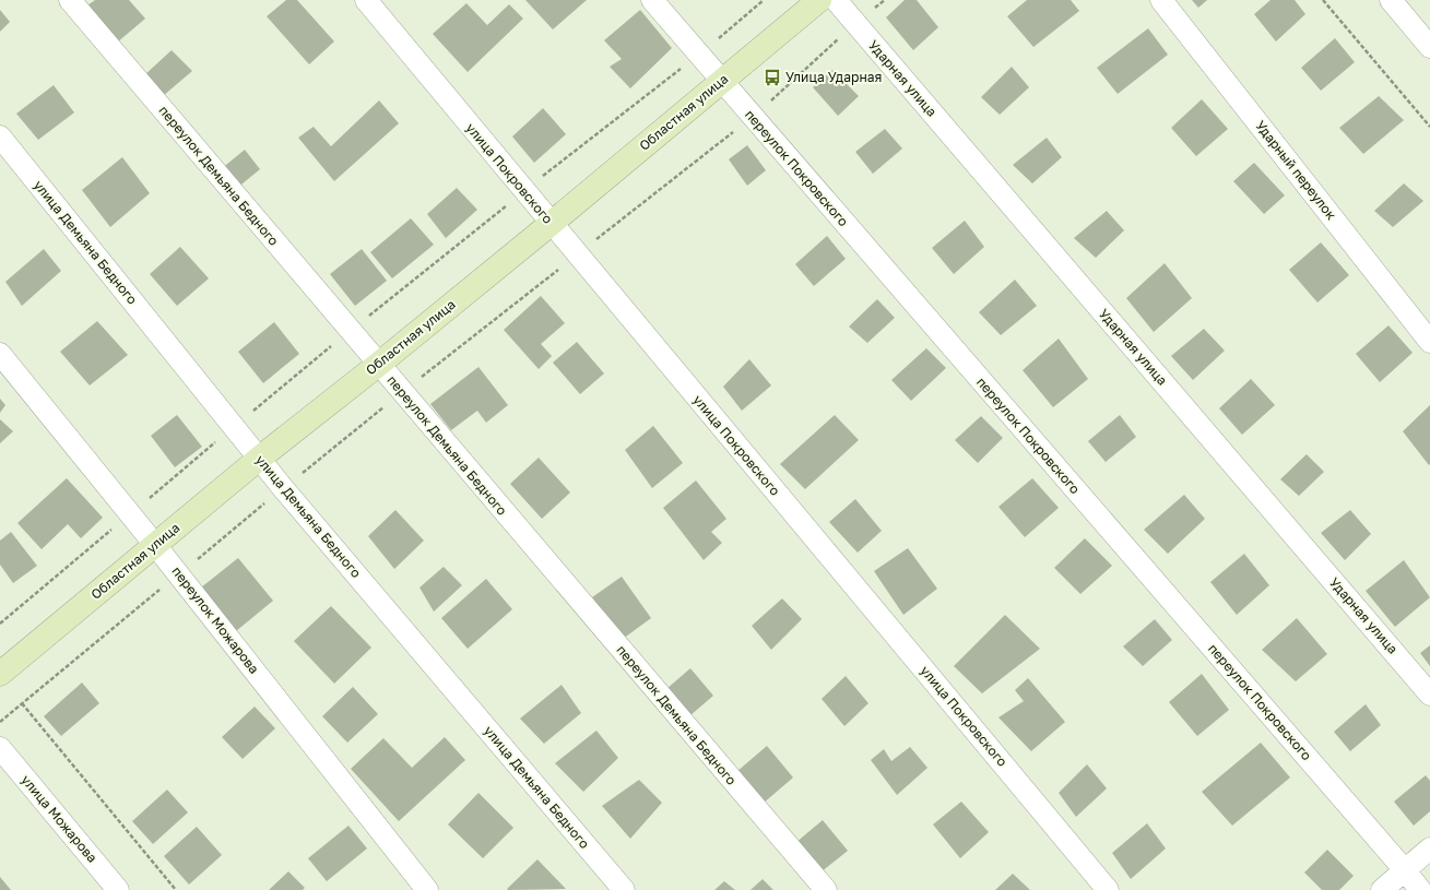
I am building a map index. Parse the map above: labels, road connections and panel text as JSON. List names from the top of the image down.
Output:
{
  "streets": {
    "main road": ["Областная улица"],
    "street": [
      "Ударная улица",
      "переулок Покровского",
      "Ударный переулок",
      "улица Покровского",
      "переулок Демьяна Бедного",
      "улица Демьяна Бедного",
      "переулок Можарова",
      "улица Можарова"
    ]
  },
  "crossings": [
    ["Областная улица", "переулок Покровского"],
    ["Областная улица", "улица Покровского"],
    ["Областная улица", "переулок Демьяна Бедного"],
    ["Областная улица", "улица Демьяна Бедного"],
    ["Областная улица", "переулок Можарова"]
  ],
  "places": {
    "bus stop": ["Улица Ударная"]
  }
}
